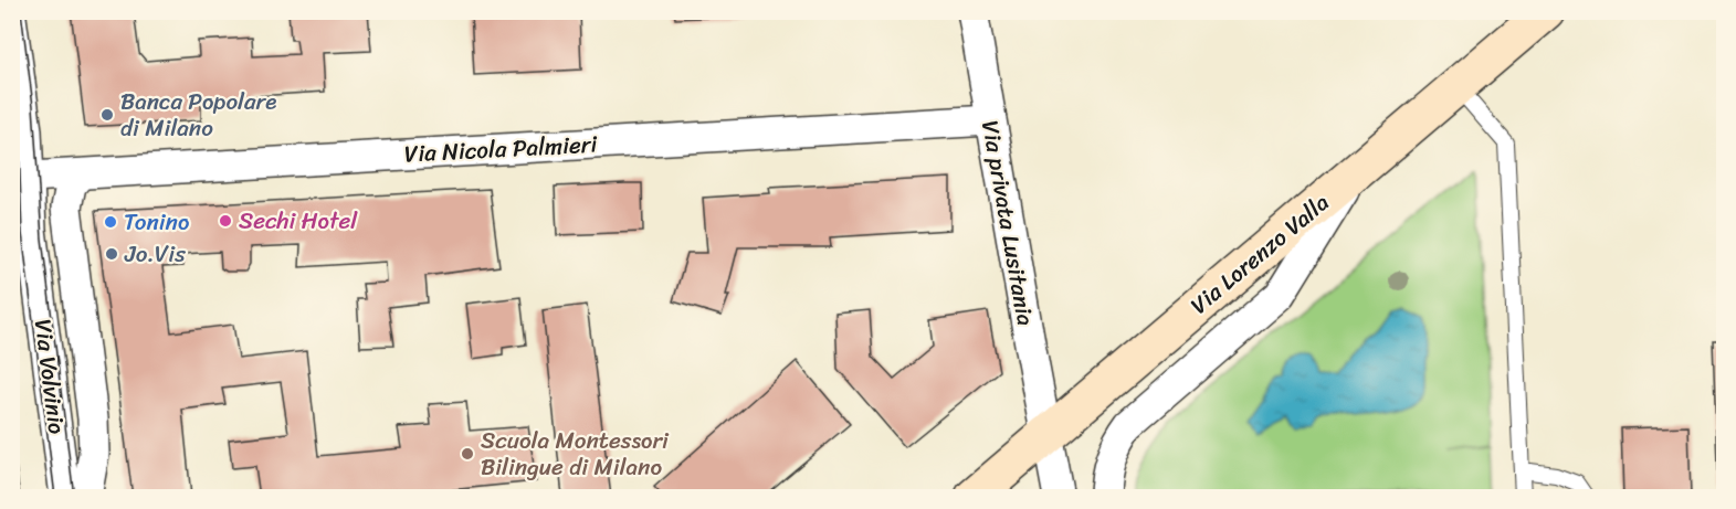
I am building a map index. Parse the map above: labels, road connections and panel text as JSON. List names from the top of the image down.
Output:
{
  "streets": {
    "main road": ["Via Lorenzo Valla"],
    "street": ["Via Nicola Palmieri", "Via privata Lusitania", "Via Volvinio"]
  },
  "crossings": [
    ["Via Nicola Palmieri", "Via privata Lusitania"],
    ["Via Nicola Palmieri", "Via Volvinio"],
    ["Via privata Lusitania", "Via Lorenzo Valla"]
  ],
  "places": [
    "Banca Popolare di Milano",
    "Sechi Hotel",
    "Tonino",
    "Jo.Vis",
    "Scuola Montessori Bilingue di Milano"
  ]
}
